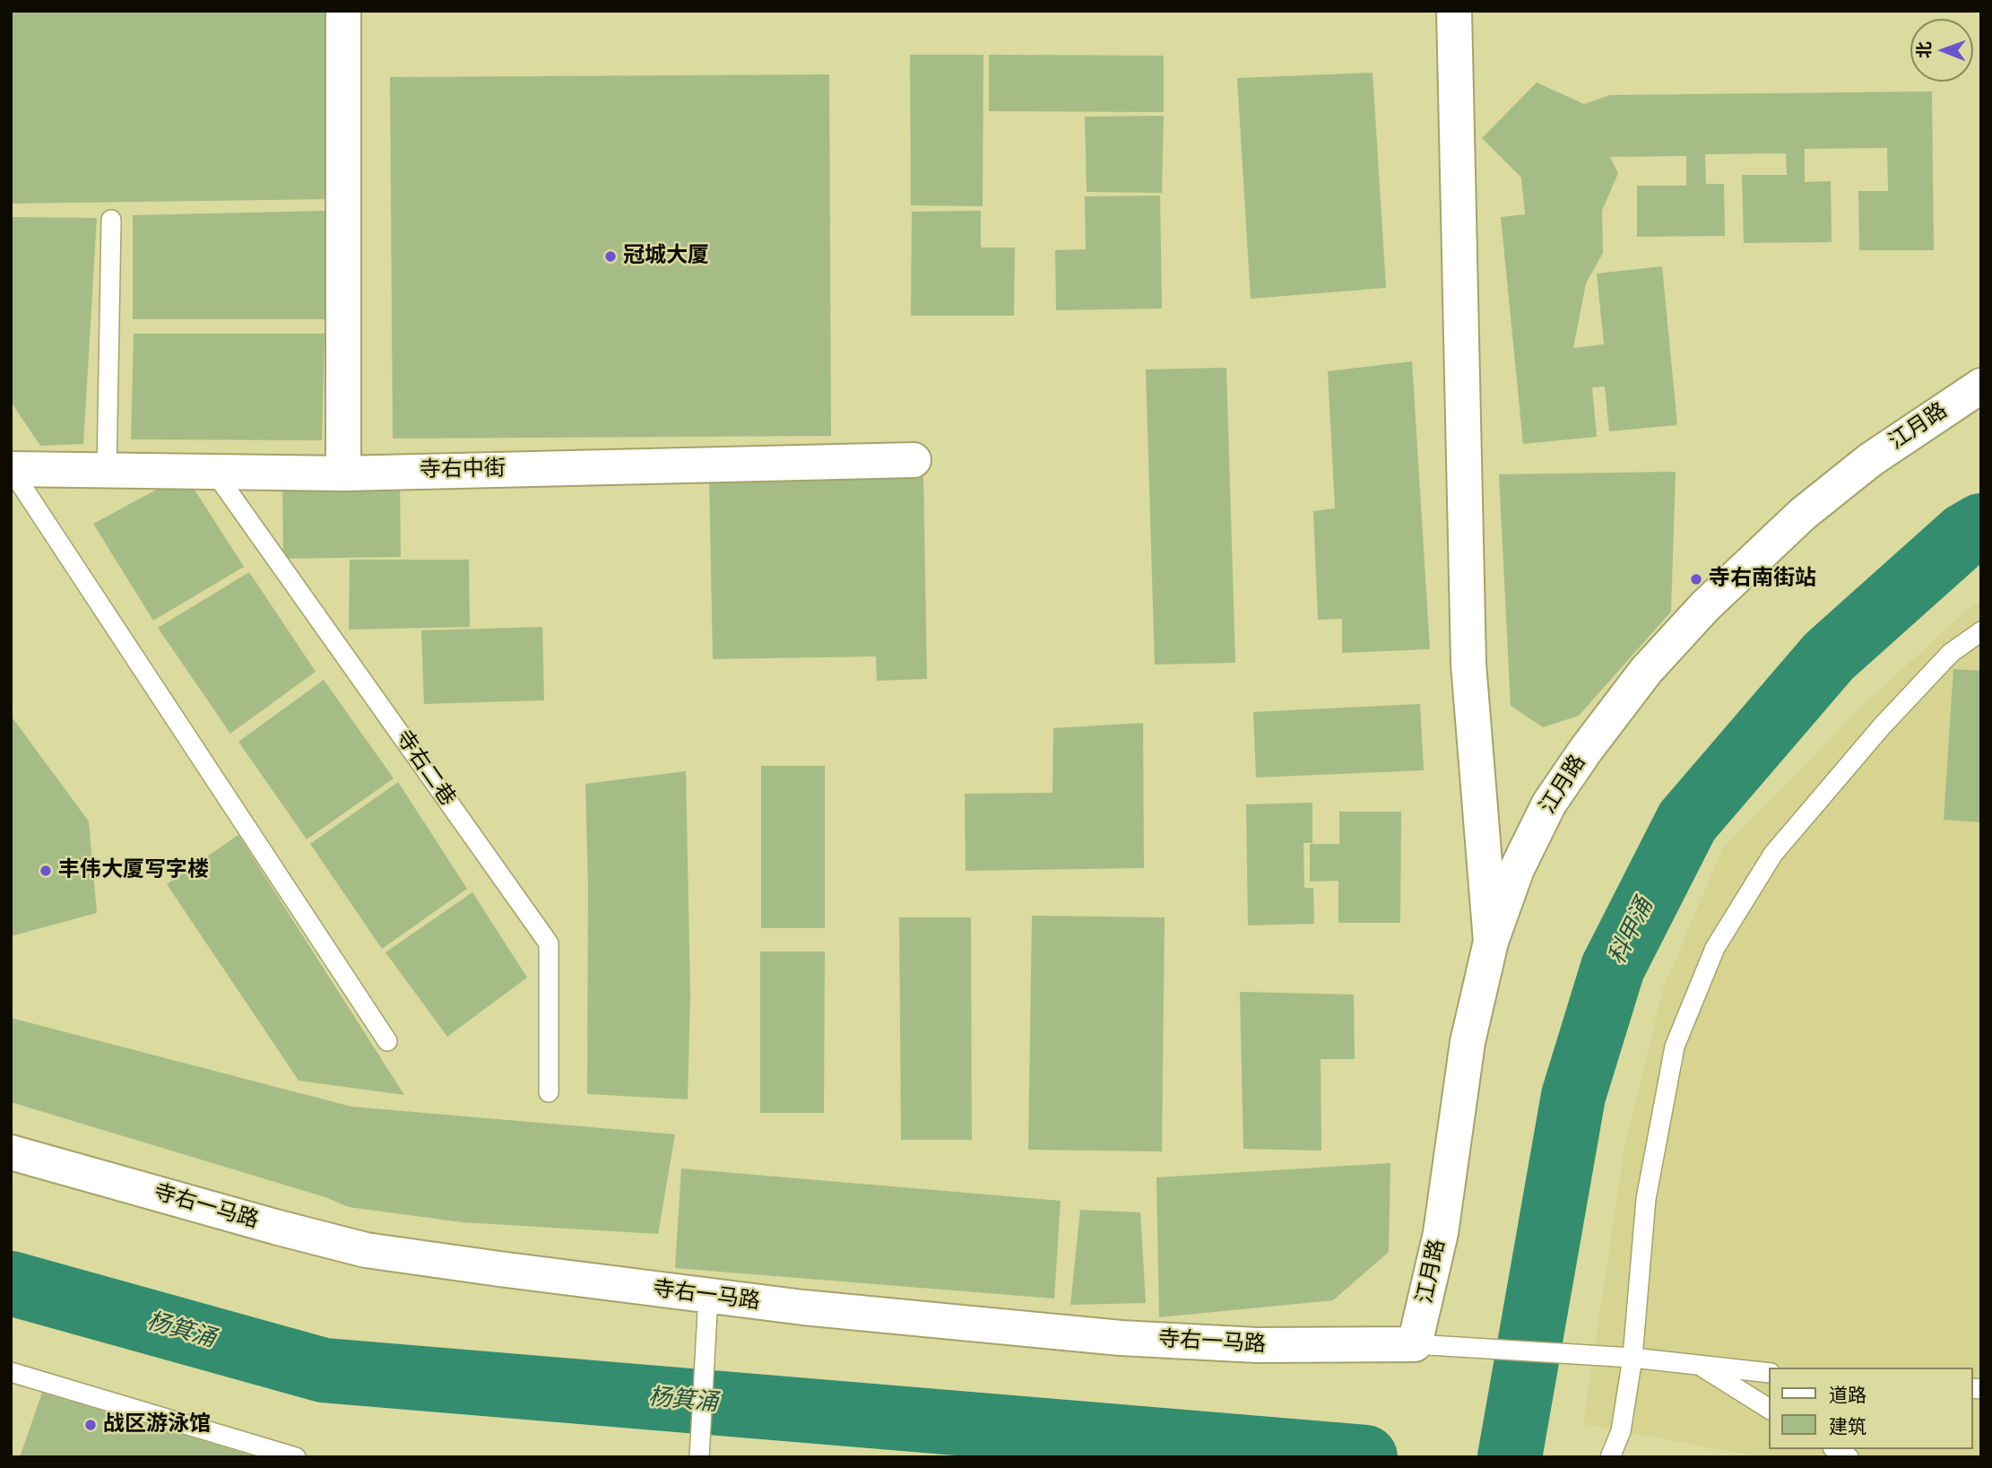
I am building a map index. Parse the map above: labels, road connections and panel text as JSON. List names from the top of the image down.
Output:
{
  "streets": {
    "street": ["江月路", "寺右中街", "寺右一马路"],
    "lane": ["寺右二巷"]
  },
  "crossings": [
    ["江月路", "寺右一马路"],
    ["寺右中街", "寺右二巷"]
  ],
  "water": ["科甲涌", "杨箕涌"],
  "places": [
    "冠城大厦",
    "寺右南街站",
    "丰伟大厦写字楼",
    "战区游泳馆"
  ],
  "legend": ["道路", "建筑"],
  "north": "left"
}
